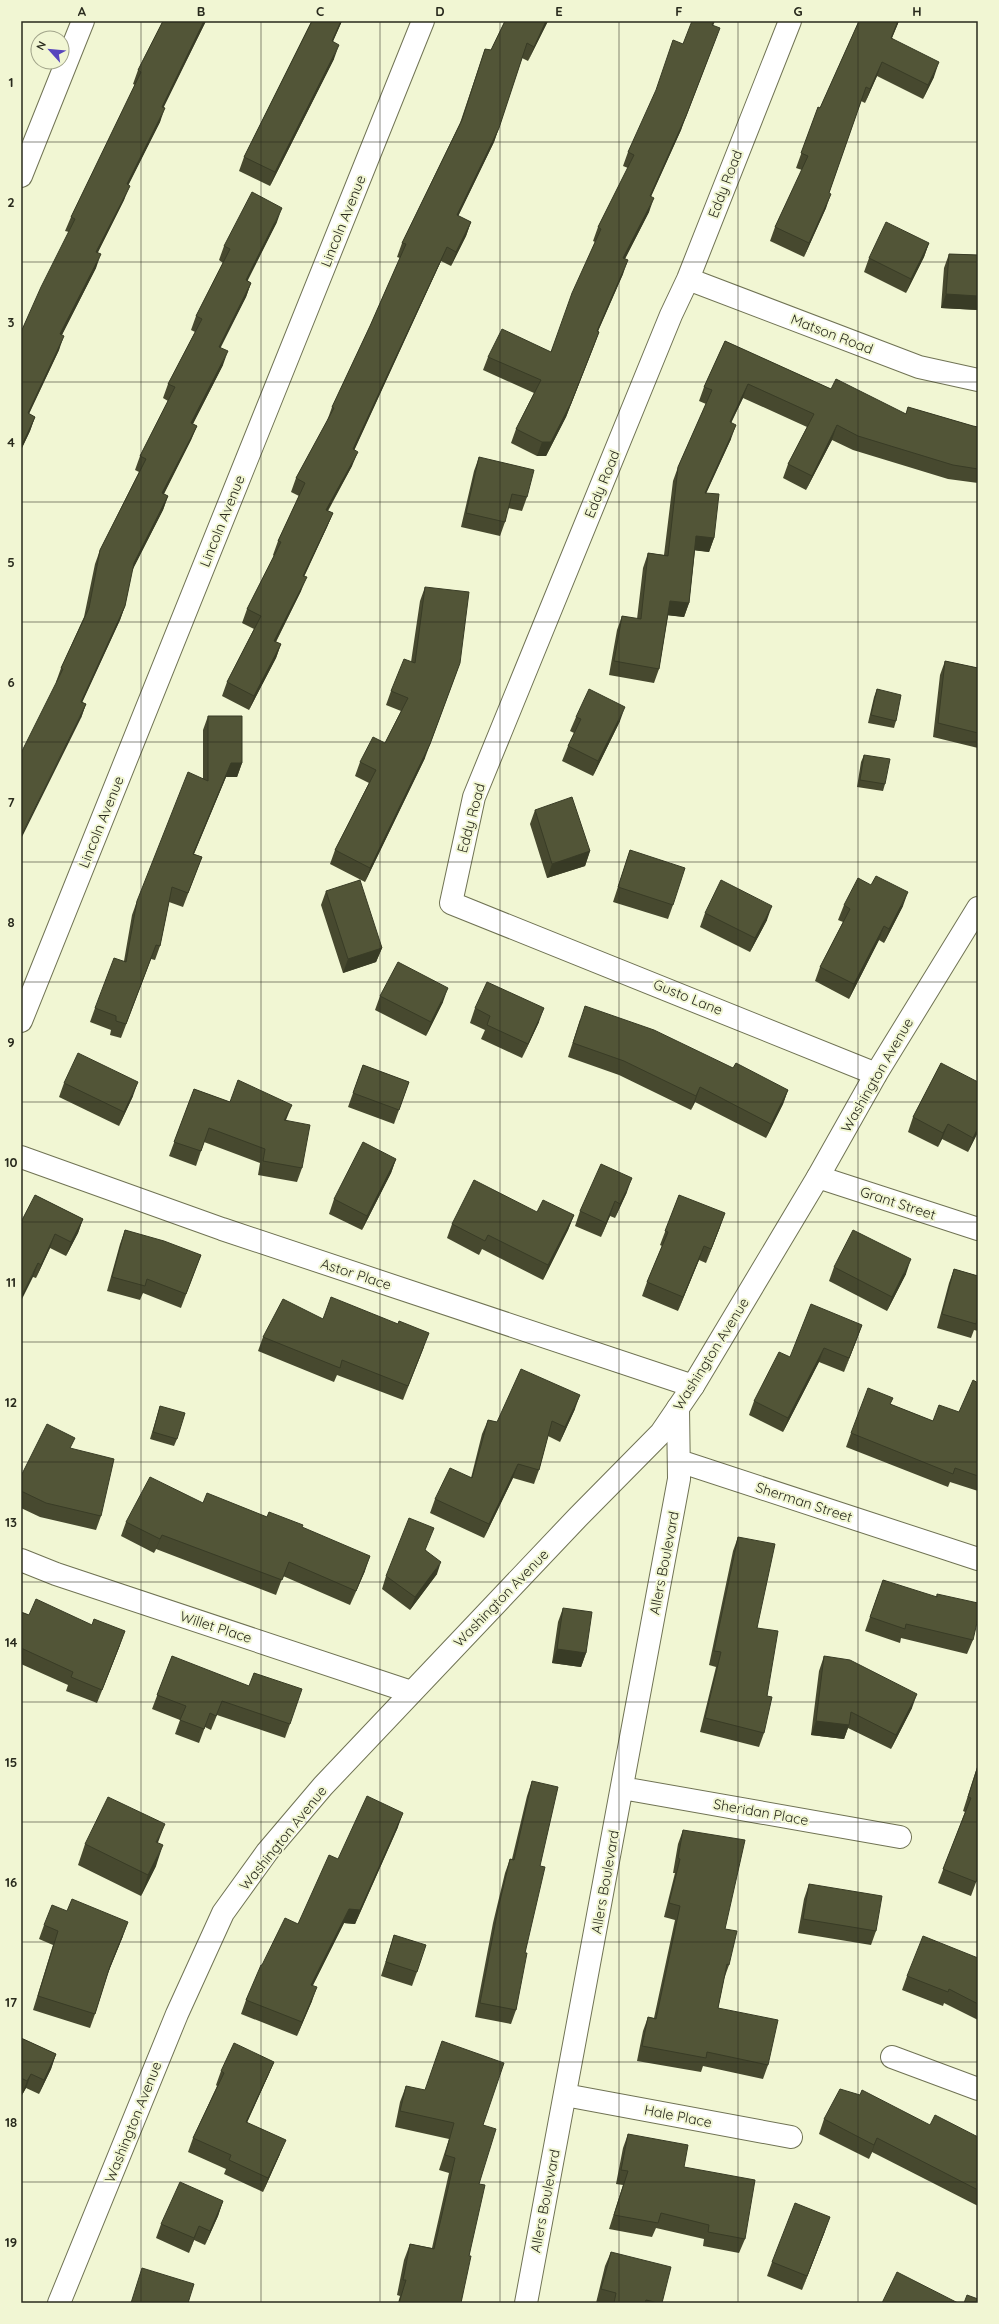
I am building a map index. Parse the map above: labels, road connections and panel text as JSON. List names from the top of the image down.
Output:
{
  "streets": {
    "street": [
      "Eddy Road",
      "Lincoln Avenue",
      "Matson Road",
      "Gusto Lane",
      "Washington Avenue",
      "Grant Street",
      "Astor Place",
      "Sherman Street",
      "Allers Boulevard",
      "Willet Place",
      "Sheridan Place",
      "Hale Place"
    ]
  },
  "crossings": [
    ["Eddy Road", "Matson Road"],
    ["Eddy Road", "Gusto Lane"],
    ["Gusto Lane", "Washington Avenue"],
    ["Washington Avenue", "Grant Street"],
    ["Washington Avenue", "Astor Place"],
    ["Washington Avenue", "Willet Place"],
    ["Sherman Street", "Allers Boulevard"],
    ["Allers Boulevard", "Sheridan Place"],
    ["Allers Boulevard", "Hale Place"]
  ],
  "north": "top left",
  "grid": {
    "columns": [
      "A",
      "B",
      "C",
      "D",
      "E",
      "F",
      "G",
      "H"
    ],
    "rows": [
      "1",
      "2",
      "3",
      "4",
      "5",
      "6",
      "7",
      "8",
      "9",
      "10",
      "11",
      "12",
      "13",
      "14",
      "15",
      "16",
      "17",
      "18",
      "19"
    ]
  }
}
